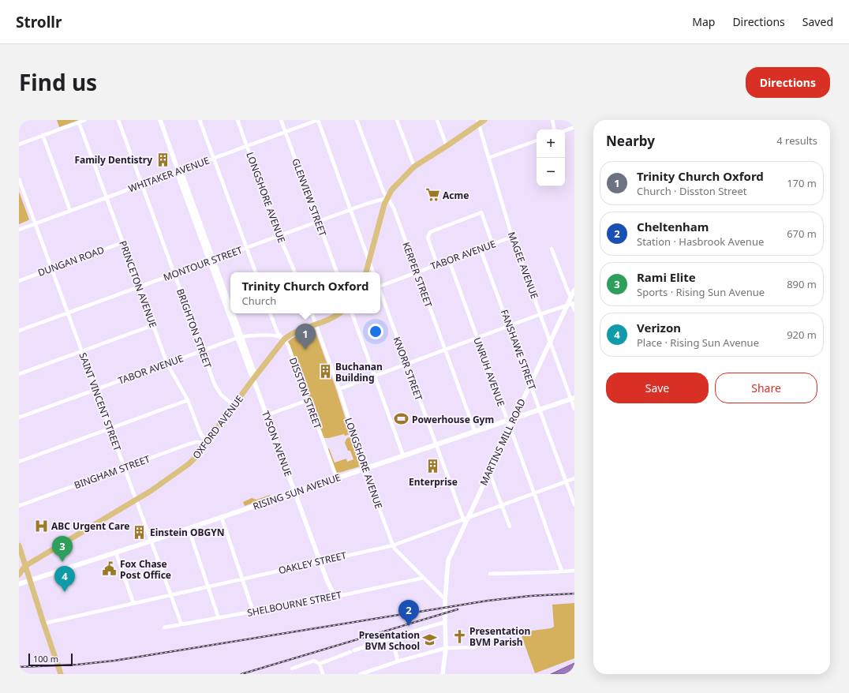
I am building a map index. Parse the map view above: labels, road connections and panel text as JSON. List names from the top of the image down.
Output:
{
  "streets": {
    "main road": ["OXFORD AVENUE", "RISING SUN AVENUE"],
    "street": [
      "WHITAKER AVENUE",
      "LONGSHORE AVENUE",
      "GLENVIEW STREET",
      "TABOR AVENUE",
      "DUNGAN ROAD",
      "MONTOUR STREET",
      "MAGEE AVENUE",
      "KERPER STREET",
      "PRINCETON AVENUE",
      "BRIGHTON STREET",
      "FANSHAWE STREET",
      "KNORR STREET",
      "UNRUH AVENUE",
      "DISSTON STREET",
      "SAINT VINCENT STREET",
      "MARTINS MILL ROAD",
      "TYSON AVENUE",
      "BINGHAM STREET",
      "OAKLEY STREET",
      "SHELBOURNE STREET"
    ]
  },
  "crossings": [
    ["WHITAKER AVENUE", "LONGSHORE AVENUE"],
    ["WHITAKER AVENUE", "GLENVIEW STREET"],
    ["WHITAKER AVENUE", "PRINCETON AVENUE"],
    ["WHITAKER AVENUE", "BRIGHTON STREET"],
    ["WHITAKER AVENUE", "SAINT VINCENT STREET"],
    ["WHITAKER AVENUE", "TYSON AVENUE"],
    ["LONGSHORE AVENUE", "MONTOUR STREET"],
    ["LONGSHORE AVENUE", "OXFORD AVENUE"],
    ["LONGSHORE AVENUE", "MARTINS MILL ROAD"],
    ["LONGSHORE AVENUE", "RISING SUN AVENUE"],
    ["LONGSHORE AVENUE", "OAKLEY STREET"],
    ["LONGSHORE AVENUE", "SHELBOURNE STREET"],
    ["GLENVIEW STREET", "MONTOUR STREET"],
    ["TABOR AVENUE", "MAGEE AVENUE"],
    ["TABOR AVENUE", "KERPER STREET"],
    ["TABOR AVENUE", "PRINCETON AVENUE"],
    ["TABOR AVENUE", "BRIGHTON STREET"],
    ["TABOR AVENUE", "FANSHAWE STREET"],
    ["TABOR AVENUE", "UNRUH AVENUE"],
    ["TABOR AVENUE", "DISSTON STREET"],
    ["TABOR AVENUE", "SAINT VINCENT STREET"],
    ["TABOR AVENUE", "OXFORD AVENUE"],
    ["TABOR AVENUE", "TYSON AVENUE"],
    ["DUNGAN ROAD", "PRINCETON AVENUE"],
    ["DUNGAN ROAD", "SAINT VINCENT STREET"],
    ["MONTOUR STREET", "KERPER STREET"],
    ["MONTOUR STREET", "PRINCETON AVENUE"],
    ["MONTOUR STREET", "BRIGHTON STREET"],
    ["MONTOUR STREET", "SAINT VINCENT STREET"],
    ["MONTOUR STREET", "TYSON AVENUE"],
    ["MAGEE AVENUE", "MARTINS MILL ROAD"],
    ["MAGEE AVENUE", "RISING SUN AVENUE"],
    ["KERPER STREET", "RISING SUN AVENUE"],
    ["PRINCETON AVENUE", "OXFORD AVENUE"],
    ["PRINCETON AVENUE", "BINGHAM STREET"],
    ["BRIGHTON STREET", "OXFORD AVENUE"],
    ["FANSHAWE STREET", "MARTINS MILL ROAD"],
    ["FANSHAWE STREET", "RISING SUN AVENUE"],
    ["FANSHAWE STREET", "OAKLEY STREET"],
    ["KNORR STREET", "MARTINS MILL ROAD"],
    ["KNORR STREET", "RISING SUN AVENUE"],
    ["KNORR STREET", "OAKLEY STREET"],
    ["UNRUH AVENUE", "MARTINS MILL ROAD"],
    ["UNRUH AVENUE", "RISING SUN AVENUE"],
    ["UNRUH AVENUE", "OAKLEY STREET"],
    ["DISSTON STREET", "OXFORD AVENUE"],
    ["DISSTON STREET", "RISING SUN AVENUE"],
    ["SAINT VINCENT STREET", "OXFORD AVENUE"],
    ["SAINT VINCENT STREET", "BINGHAM STREET"],
    ["SAINT VINCENT STREET", "RISING SUN AVENUE"],
    ["SAINT VINCENT STREET", "OAKLEY STREET"],
    ["SAINT VINCENT STREET", "SHELBOURNE STREET"],
    ["OXFORD AVENUE", "TYSON AVENUE"],
    ["OXFORD AVENUE", "BINGHAM STREET"],
    ["MARTINS MILL ROAD", "RISING SUN AVENUE"],
    ["MARTINS MILL ROAD", "OAKLEY STREET"],
    ["TYSON AVENUE", "RISING SUN AVENUE"],
    ["TYSON AVENUE", "OAKLEY STREET"],
    ["TYSON AVENUE", "SHELBOURNE STREET"]
  ],
  "places": {
    "building": [
      "Family Dentistry",
      "Buchanan Building",
      "Enterprise",
      "Einstein OBGYN"
    ],
    "supermarket": ["Acme"],
    "sports": ["Powerhouse Gym"],
    "hospital": ["ABC Urgent Care"],
    "public building": ["Fox Chase Post Office"],
    "church": ["Presentation BVM Parish"],
    "school or university": ["Presentation BVM School"]
  },
  "scale_bar": "100 m",
  "page": {
    "header": "Strollr",
    "nav": ["Map", "Directions", "Saved"],
    "title": "Find us",
    "buttons": [
      "Directions",
      ["Save", "Share"]
    ],
    "heading": ["Nearby", "4 results"],
    "map_buttons": ["+", "−"],
    "list": [
      {
        "mark": "1",
        "name": "Trinity Church Oxford",
        "note": "Church · Disston Street",
        "value": "170 m"
      },
      {
        "mark": "2",
        "name": "Cheltenham",
        "note": "Station · Hasbrook Avenue",
        "value": "670 m"
      },
      {
        "mark": "3",
        "name": "Rami Elite",
        "note": "Sports · Rising Sun Avenue",
        "value": "890 m"
      },
      {
        "mark": "4",
        "name": "Verizon",
        "note": "Place · Rising Sun Avenue",
        "value": "920 m"
      }
    ],
    "popup": ["Trinity Church Oxford", "Church"],
    "pins": [
      "1",
      "3",
      "4",
      "2"
    ],
    "scale": "100 m"
  }
}
